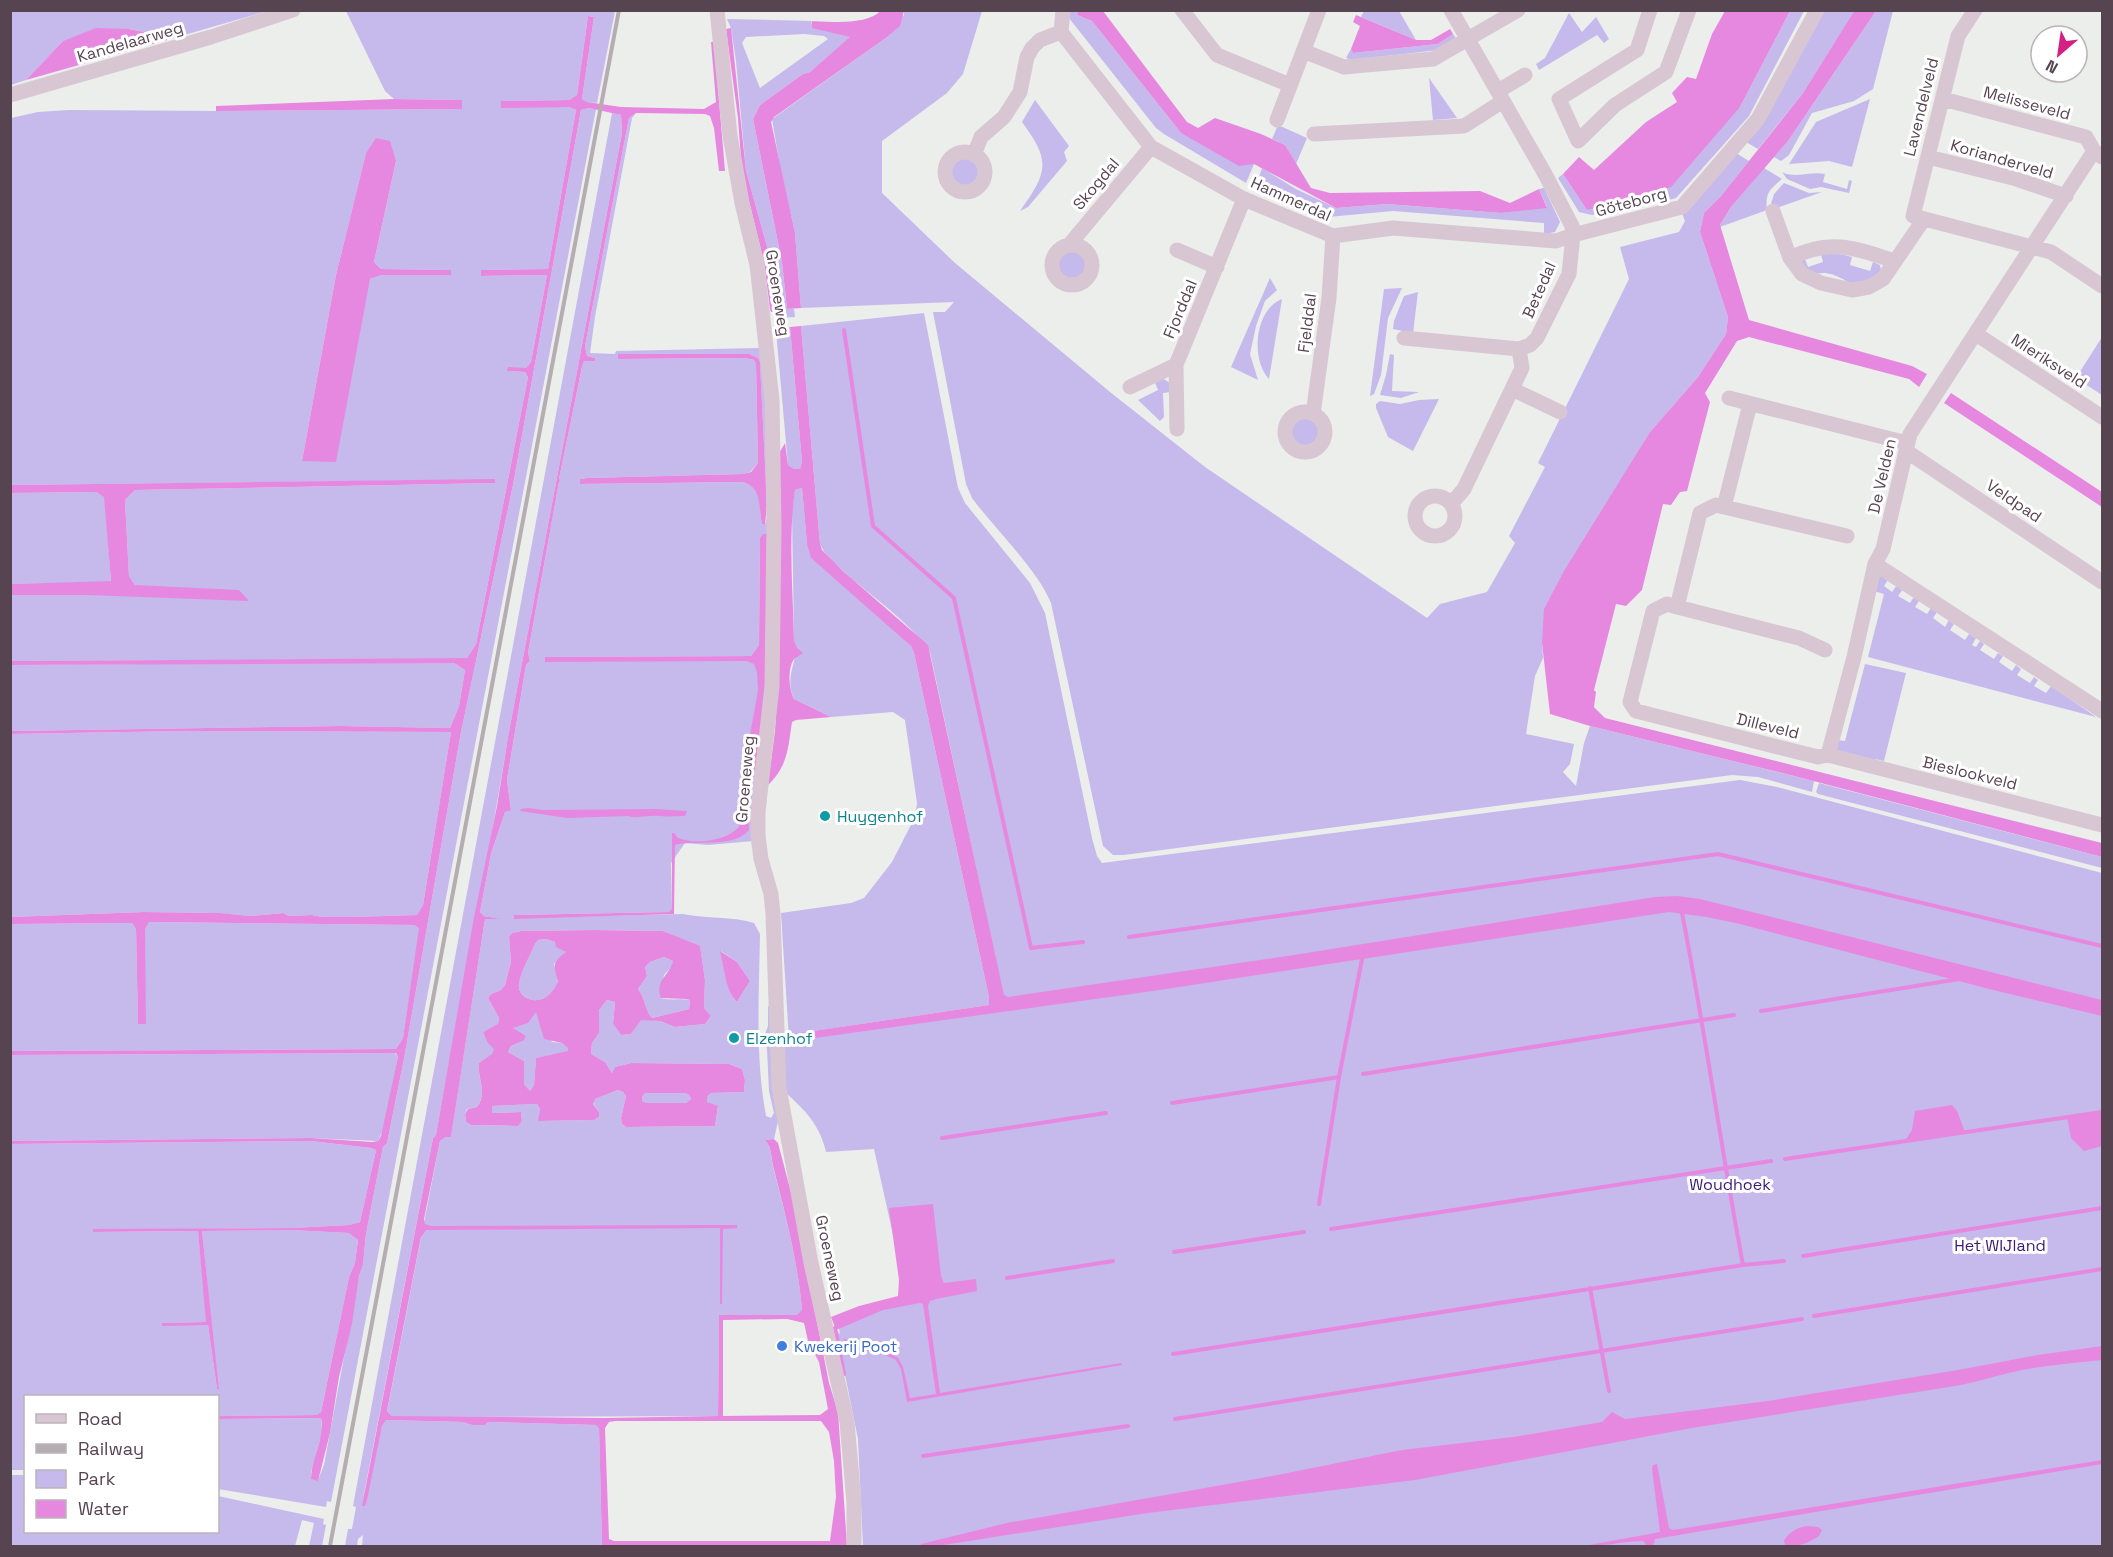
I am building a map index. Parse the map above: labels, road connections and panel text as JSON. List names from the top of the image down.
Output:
{
  "streets": {
    "street": [
      "Kandelaarweg",
      "Melisseveld",
      "Lavendelveld",
      "Korianderveld",
      "Skogdal",
      "Hammerdal",
      "Göteborg",
      "Betedal",
      "Groeneweg",
      "Fjorddal",
      "Fjelddal",
      "Mieriksveld",
      "De Velden",
      "Veldpad",
      "Dilleveld",
      "Bieslookveld"
    ]
  },
  "crossings": [
    ["Melisseveld", "Lavendelveld"],
    ["Melisseveld", "De Velden"],
    ["Lavendelveld", "Korianderveld"],
    ["Korianderveld", "De Velden"],
    ["Skogdal", "Hammerdal"],
    ["Hammerdal", "Göteborg"],
    ["Hammerdal", "Betedal"],
    ["Hammerdal", "Fjorddal"],
    ["Hammerdal", "Fjelddal"],
    ["Göteborg", "Betedal"],
    ["Mieriksveld", "De Velden"],
    ["De Velden", "Veldpad"],
    ["Dilleveld", "Bieslookveld"]
  ],
  "parks": ["Woudhoek", "Het WIJland"],
  "places": ["Huygenhof", "Elzenhof", "Kwekerij Poot"],
  "legend": [
    "Road",
    "Railway",
    "Park",
    "Water"
  ],
  "north": "bottom left"
}
